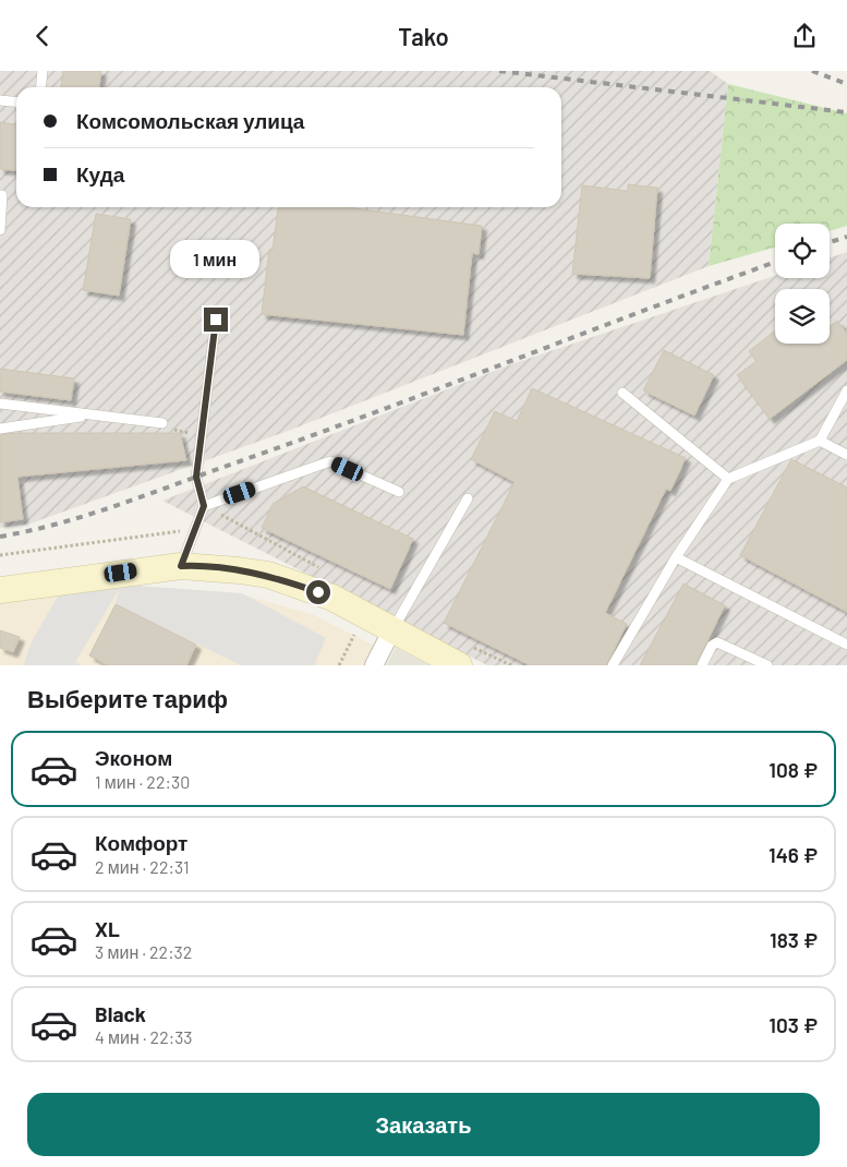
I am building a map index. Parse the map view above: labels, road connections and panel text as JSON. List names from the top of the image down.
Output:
{
  "page": {
    "header": "Tako",
    "banner": ["Комсомольская улица", "Куда"],
    "bubble": "1 мин",
    "heading": "Выберите тариф",
    "list": [
      {
        "name": "Эконом",
        "note": "1 мин · 22:30",
        "value": "108 ₽"
      },
      {
        "name": "Комфорт",
        "note": "2 мин · 22:31",
        "value": "146 ₽"
      },
      {
        "name": "XL",
        "note": "3 мин · 22:32",
        "value": "183 ₽"
      },
      {
        "name": "Black",
        "note": "4 мин · 22:33",
        "value": "103 ₽"
      }
    ],
    "buttons": "Заказать"
  }
}
